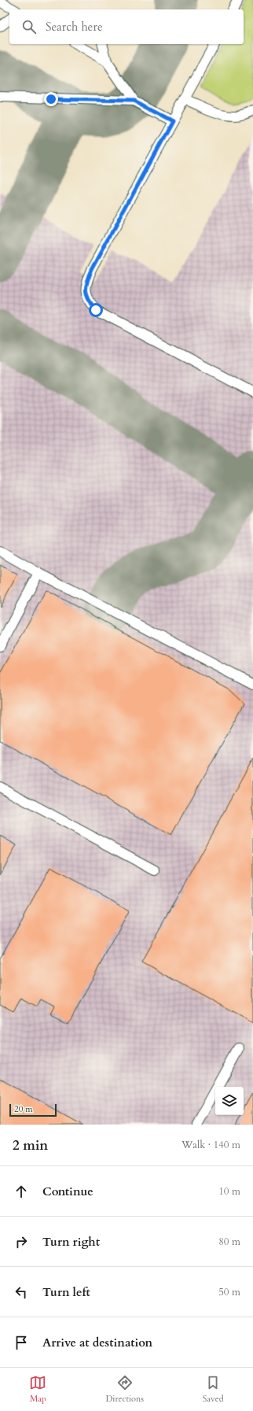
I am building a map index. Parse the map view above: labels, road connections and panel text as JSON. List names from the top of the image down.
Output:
{
  "scale_bar": "20 m",
  "page": {
    "search": "Search here",
    "scale": "20 m",
    "heading": ["2 min", "Walk · 140 m"],
    "list": [
      ["Continue", "10 m"],
      ["Turn right", "80 m"],
      ["Turn left", "50 m"],
      "Arrive at destination"
    ],
    "nav": ["Map", "Directions", "Saved"]
  }
}
